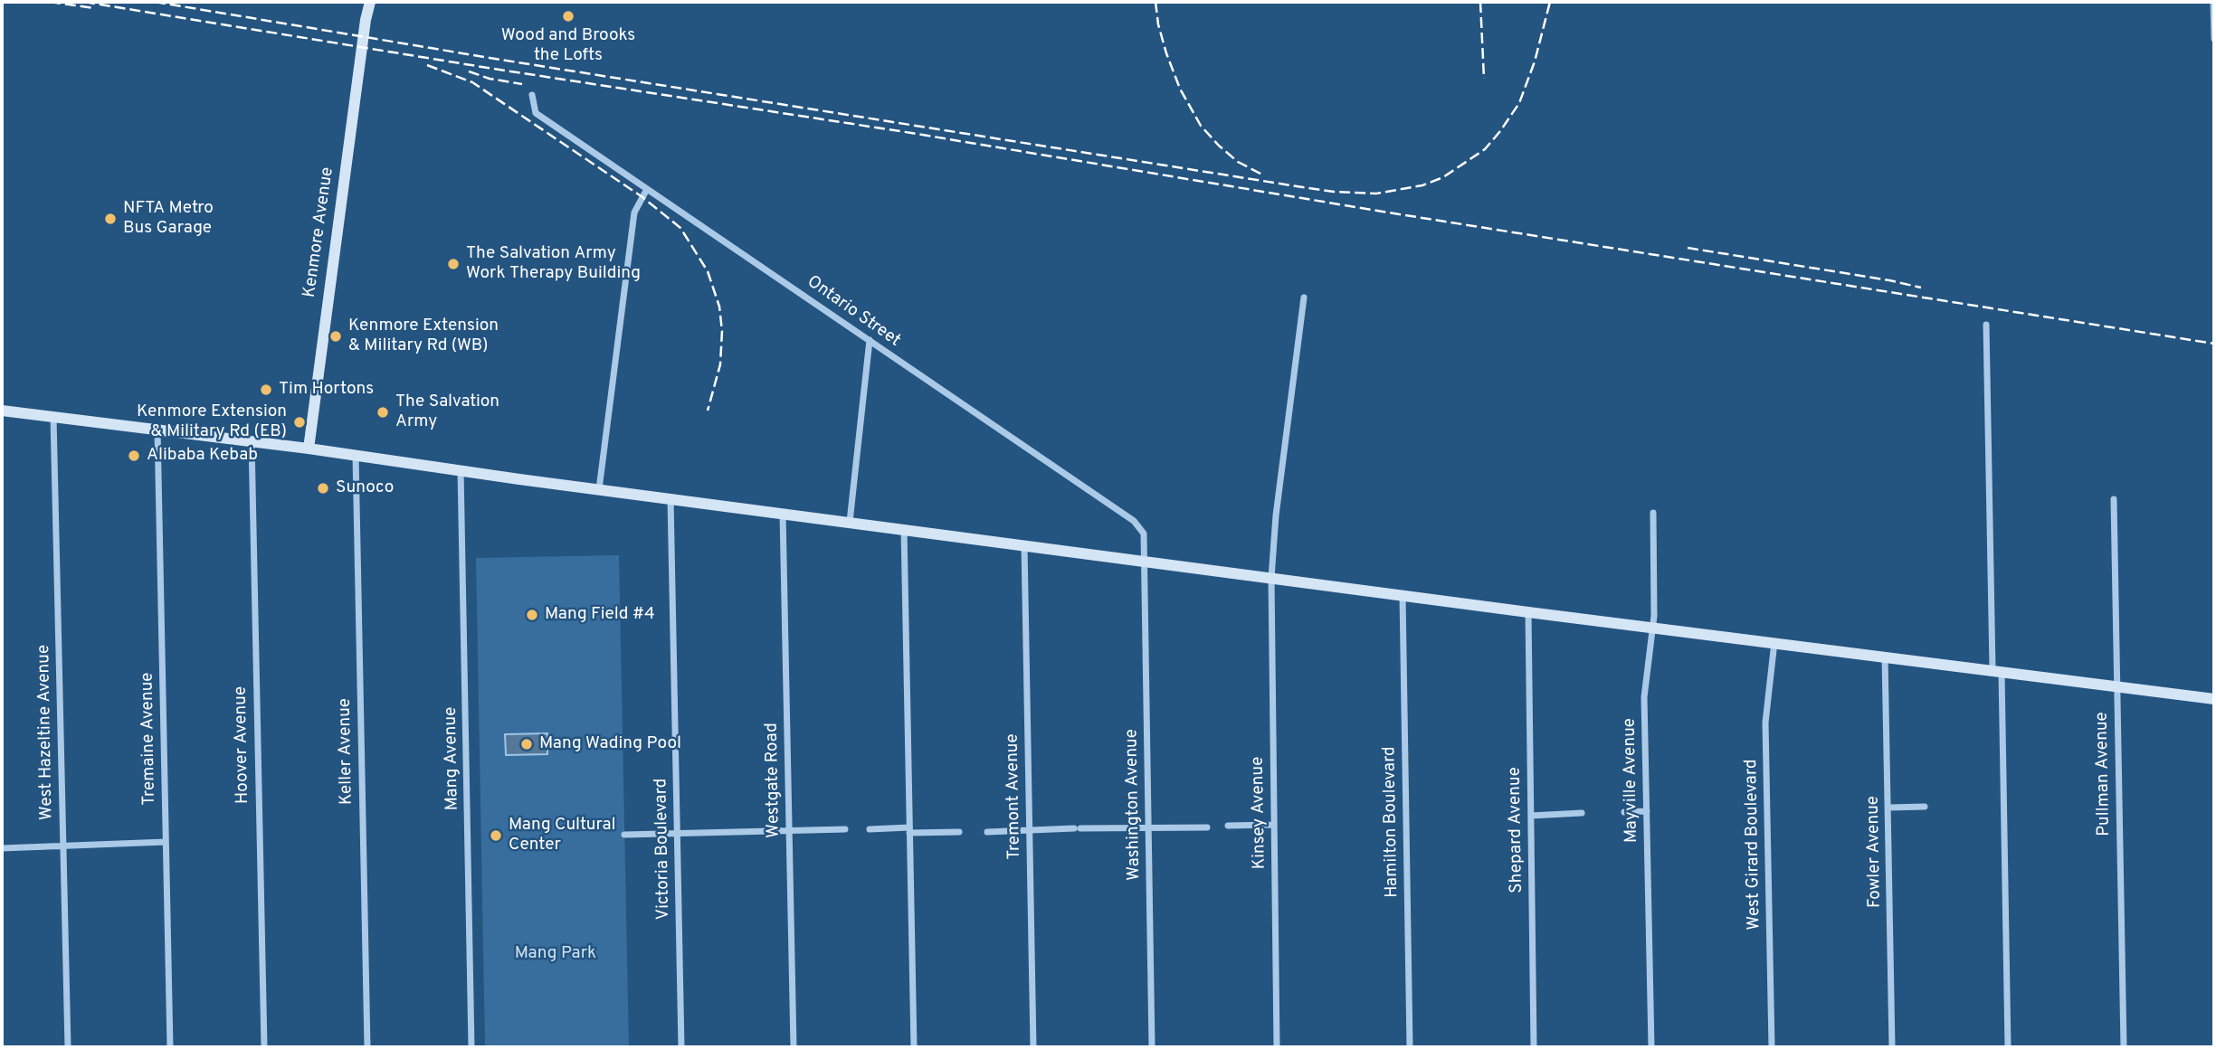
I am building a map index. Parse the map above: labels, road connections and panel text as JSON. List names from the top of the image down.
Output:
{
  "streets": {
    "main road": ["Kenmore Avenue"],
    "street": [
      "Ontario Street",
      "West Hazeltine Avenue",
      "Tremaine Avenue",
      "Hoover Avenue",
      "Keller Avenue",
      "Mang Avenue",
      "Pullman Avenue",
      "Westgate Road",
      "Mayville Avenue",
      "Tremont Avenue",
      "Washington Avenue",
      "Kinsey Avenue",
      "Hamilton Boulevard",
      "Shepard Avenue",
      "West Girard Boulevard",
      "Victoria Boulevard",
      "Fowler Avenue"
    ]
  },
  "crossings": [
    ["Ontario Street", "Washington Avenue"]
  ],
  "parks": ["Mang Park"],
  "places": [
    "Wood and Brooks the Lofts",
    "NFTA Metro Bus Garage",
    "The Salvation Army Work Therapy Building",
    "Kenmore Extension & Military Rd (WB)",
    "Tim Hortons",
    "The Salvation Army",
    "Kenmore Extension & Military Rd (EB)",
    "Alibaba Kebab",
    "Sunoco",
    "Mang Field #4",
    "Mang Wading Pool",
    "Mang Cultural Center"
  ]
}
